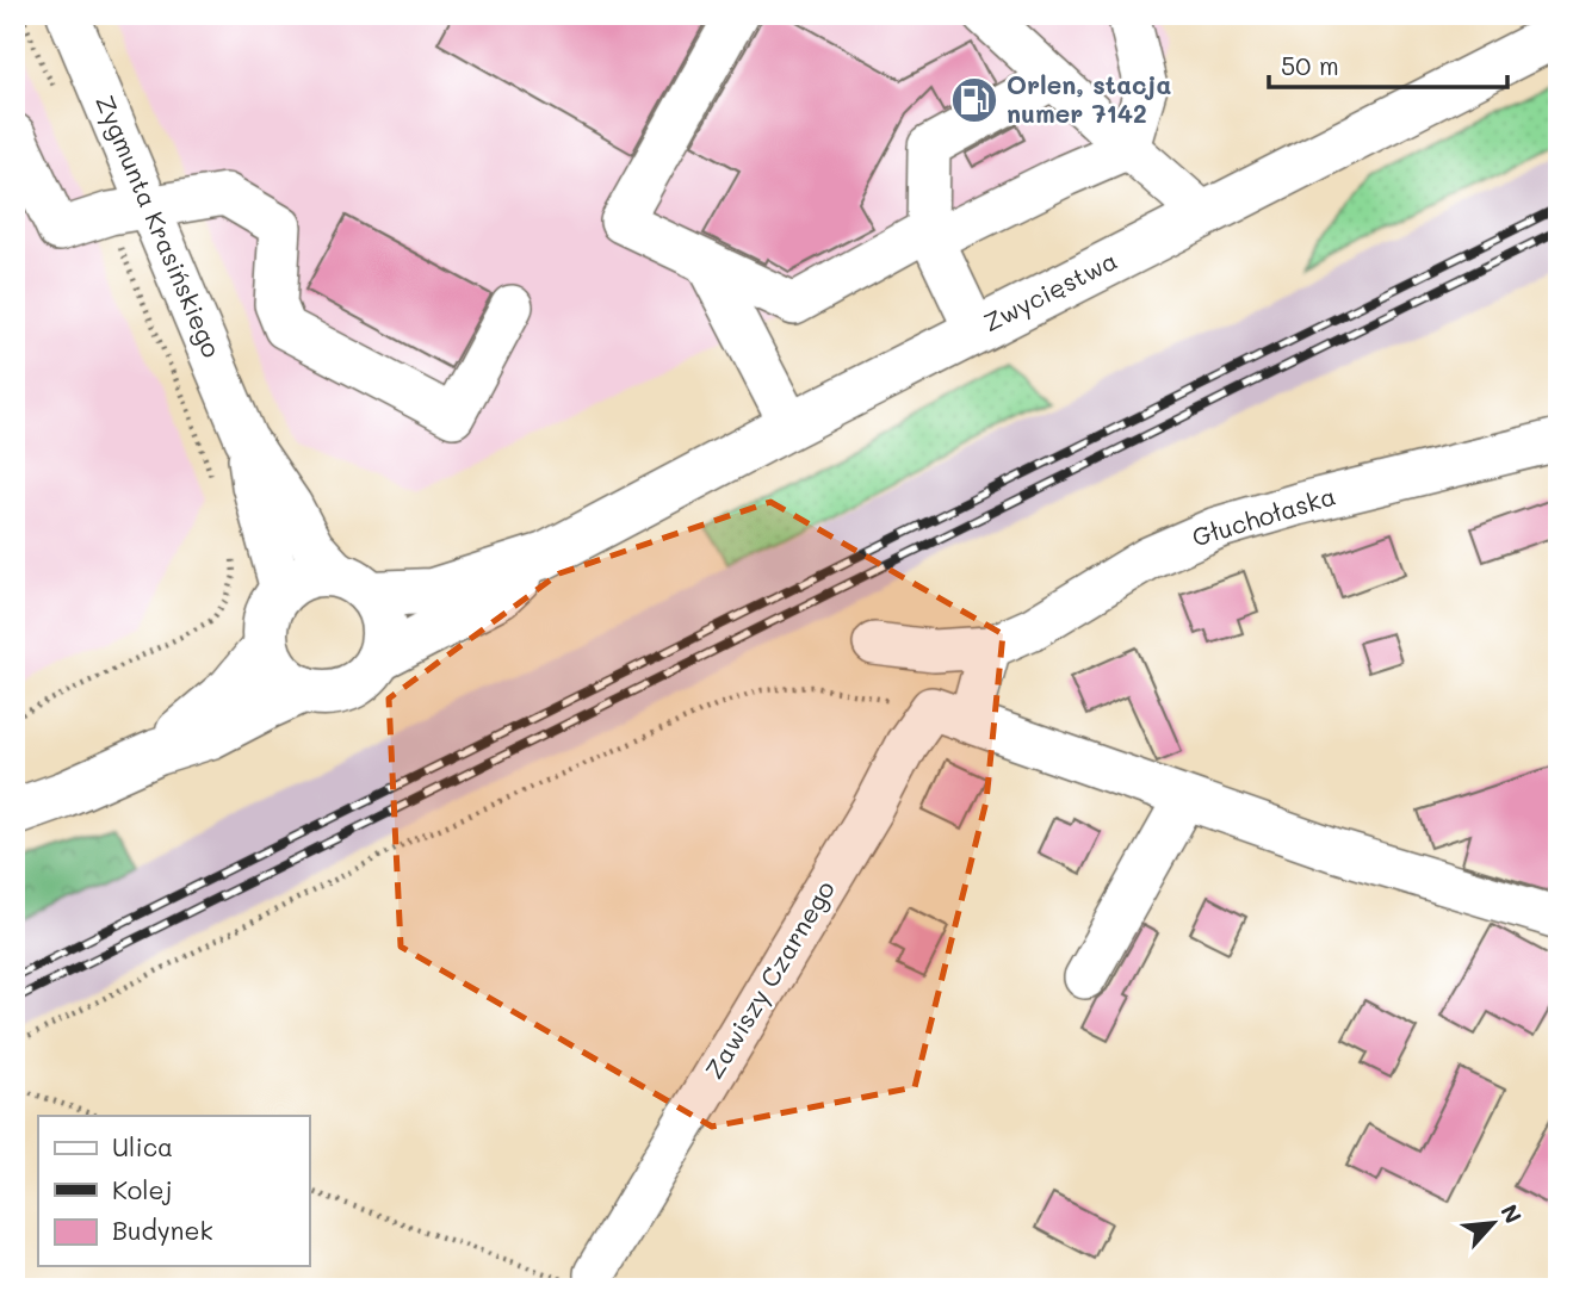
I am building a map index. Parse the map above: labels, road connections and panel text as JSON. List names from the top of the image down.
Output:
{
  "streets": {
    "main road": ["Zwycięstwa"],
    "street": ["Zygmunta Krasińskiego", "Głuchołaska", "Zawiszy Czarnego"]
  },
  "crossings": [
    ["Zygmunta Krasińskiego", "Zwycięstwa"],
    ["Głuchołaska", "Zawiszy Czarnego"]
  ],
  "places": {
    "fuel station": ["Orlen, stacja numer 7142"]
  },
  "legend": ["Ulica", "Kolej", "Budynek"],
  "scale_bar": "50 m",
  "north": "top right"
}
